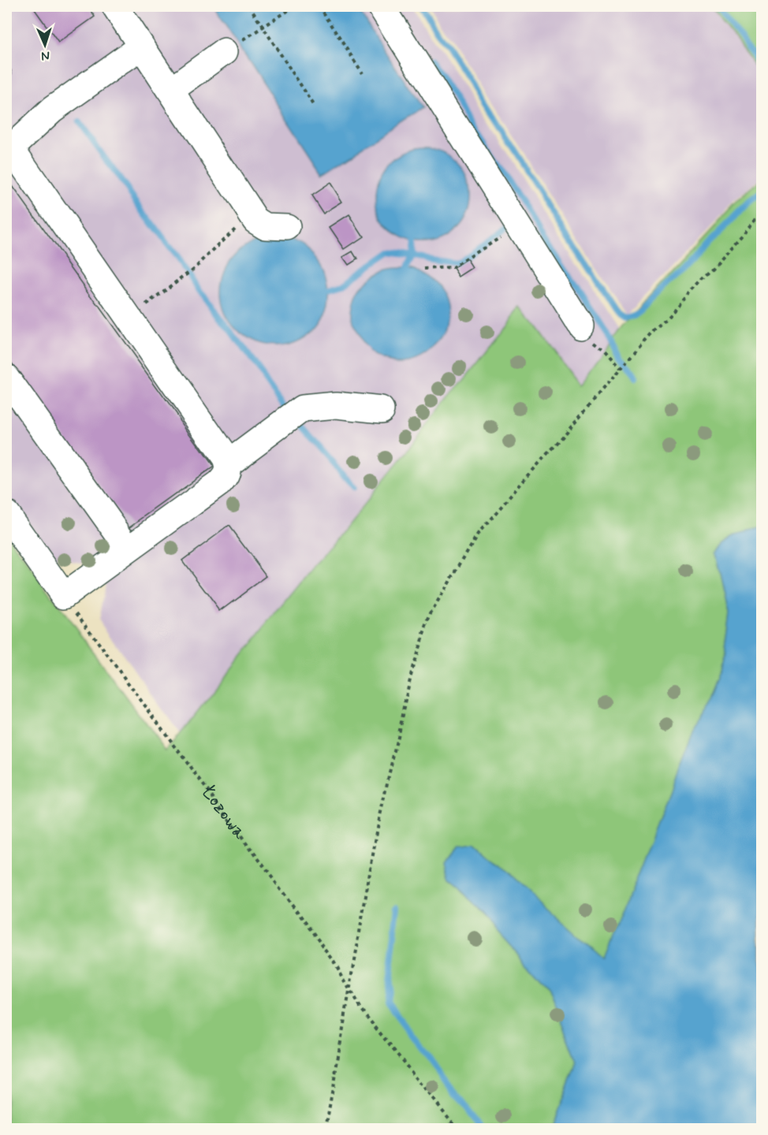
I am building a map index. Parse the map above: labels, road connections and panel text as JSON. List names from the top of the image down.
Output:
{
  "streets": {
    "path": ["Łozowa"]
  },
  "north": "bottom"
}
